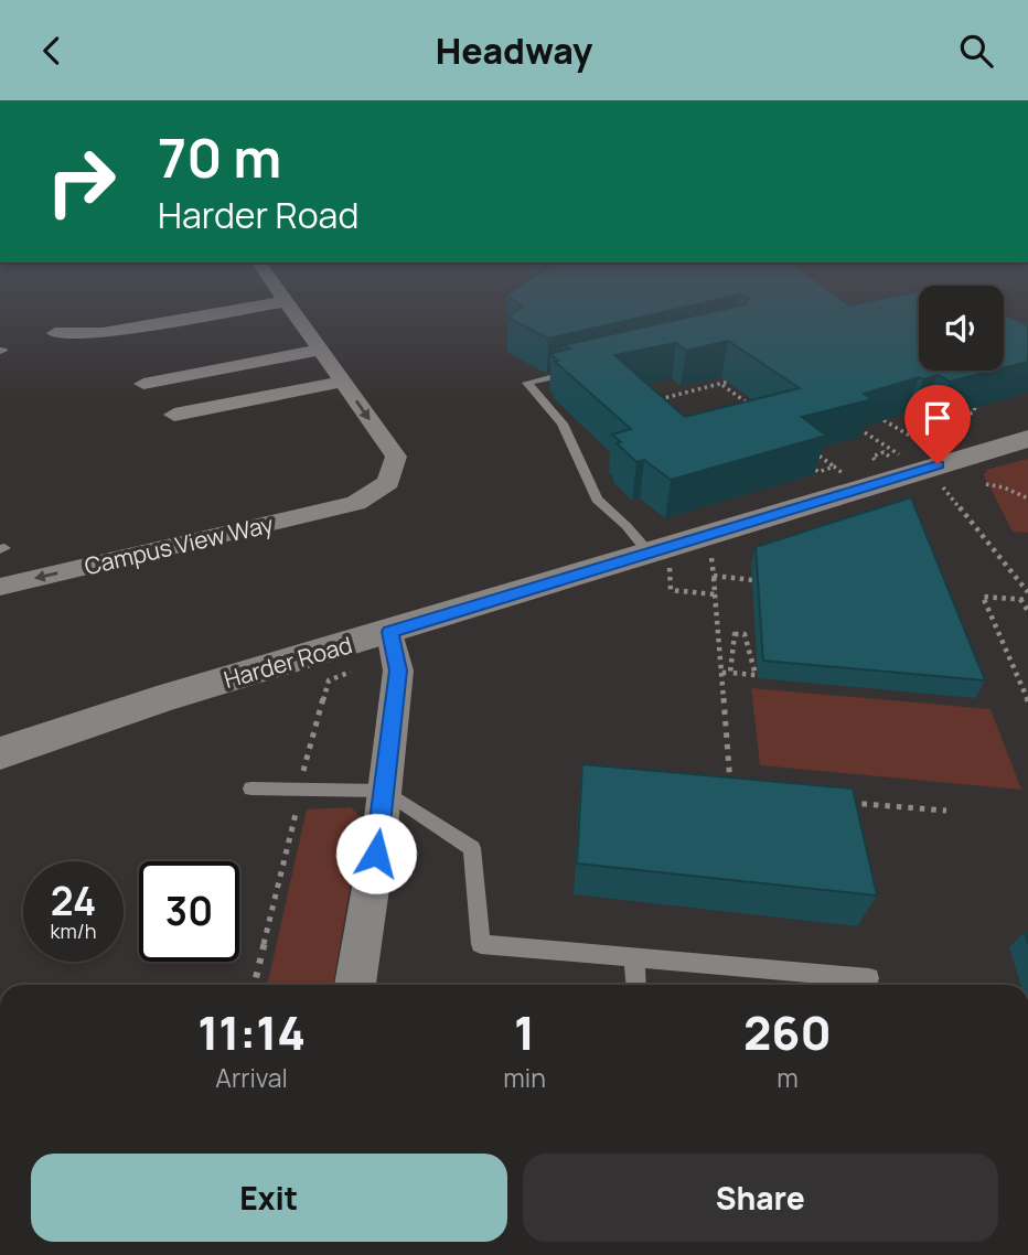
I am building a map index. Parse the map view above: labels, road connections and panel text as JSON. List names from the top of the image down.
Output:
{
  "streets": {
    "street": ["Campus View Way", "Harder Road"]
  },
  "page": {
    "header": "Headway",
    "turn": ["70 m", "Harder Road"],
    "speed": "24 km/h",
    "limit": "30",
    "eta": [
      "11:14",
      "Arrival",
      "1",
      "min",
      "260",
      "m"
    ],
    "buttons": ["Exit", "Share"]
  }
}
